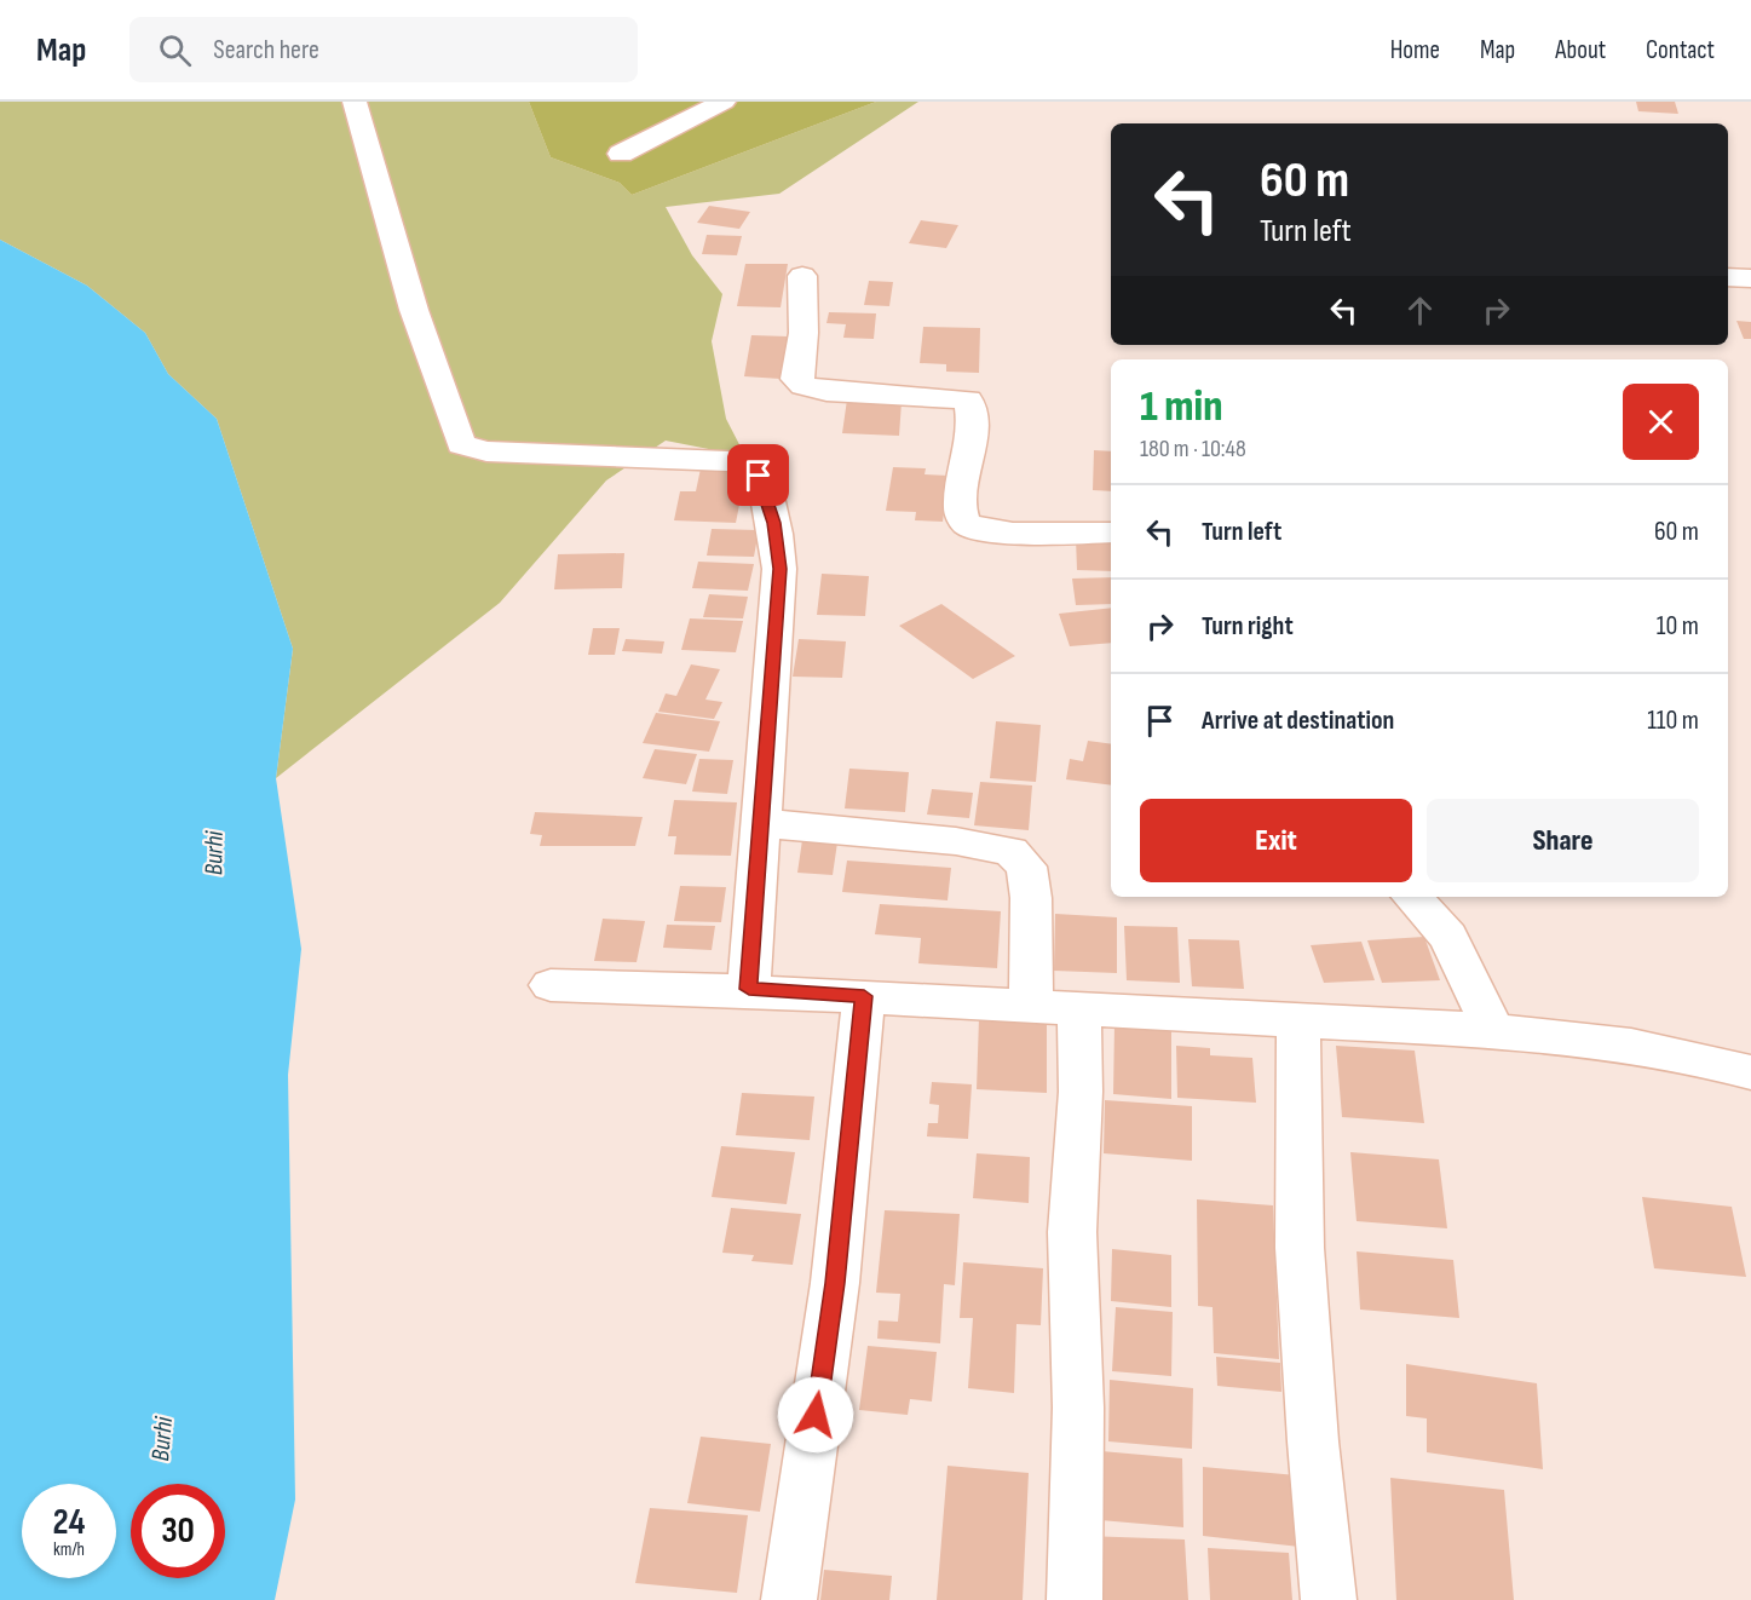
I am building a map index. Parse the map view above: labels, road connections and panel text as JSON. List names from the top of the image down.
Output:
{
  "water": ["Burhi"],
  "page": {
    "header": "Map",
    "search": "Search here",
    "nav": [
      "Home",
      "Map",
      "About",
      "Contact"
    ],
    "turn": ["60 m", "Turn left"],
    "heading": ["1 min", "180 m · 10:48"],
    "list": [
      {
        "name": "Turn left",
        "value": "60 m"
      },
      {
        "name": "Turn right",
        "value": "10 m"
      },
      {
        "name": "Arrive at destination",
        "value": "110 m"
      }
    ],
    "buttons": ["Exit", "Share"],
    "speed": "24 km/h",
    "limit": "30"
  }
}
